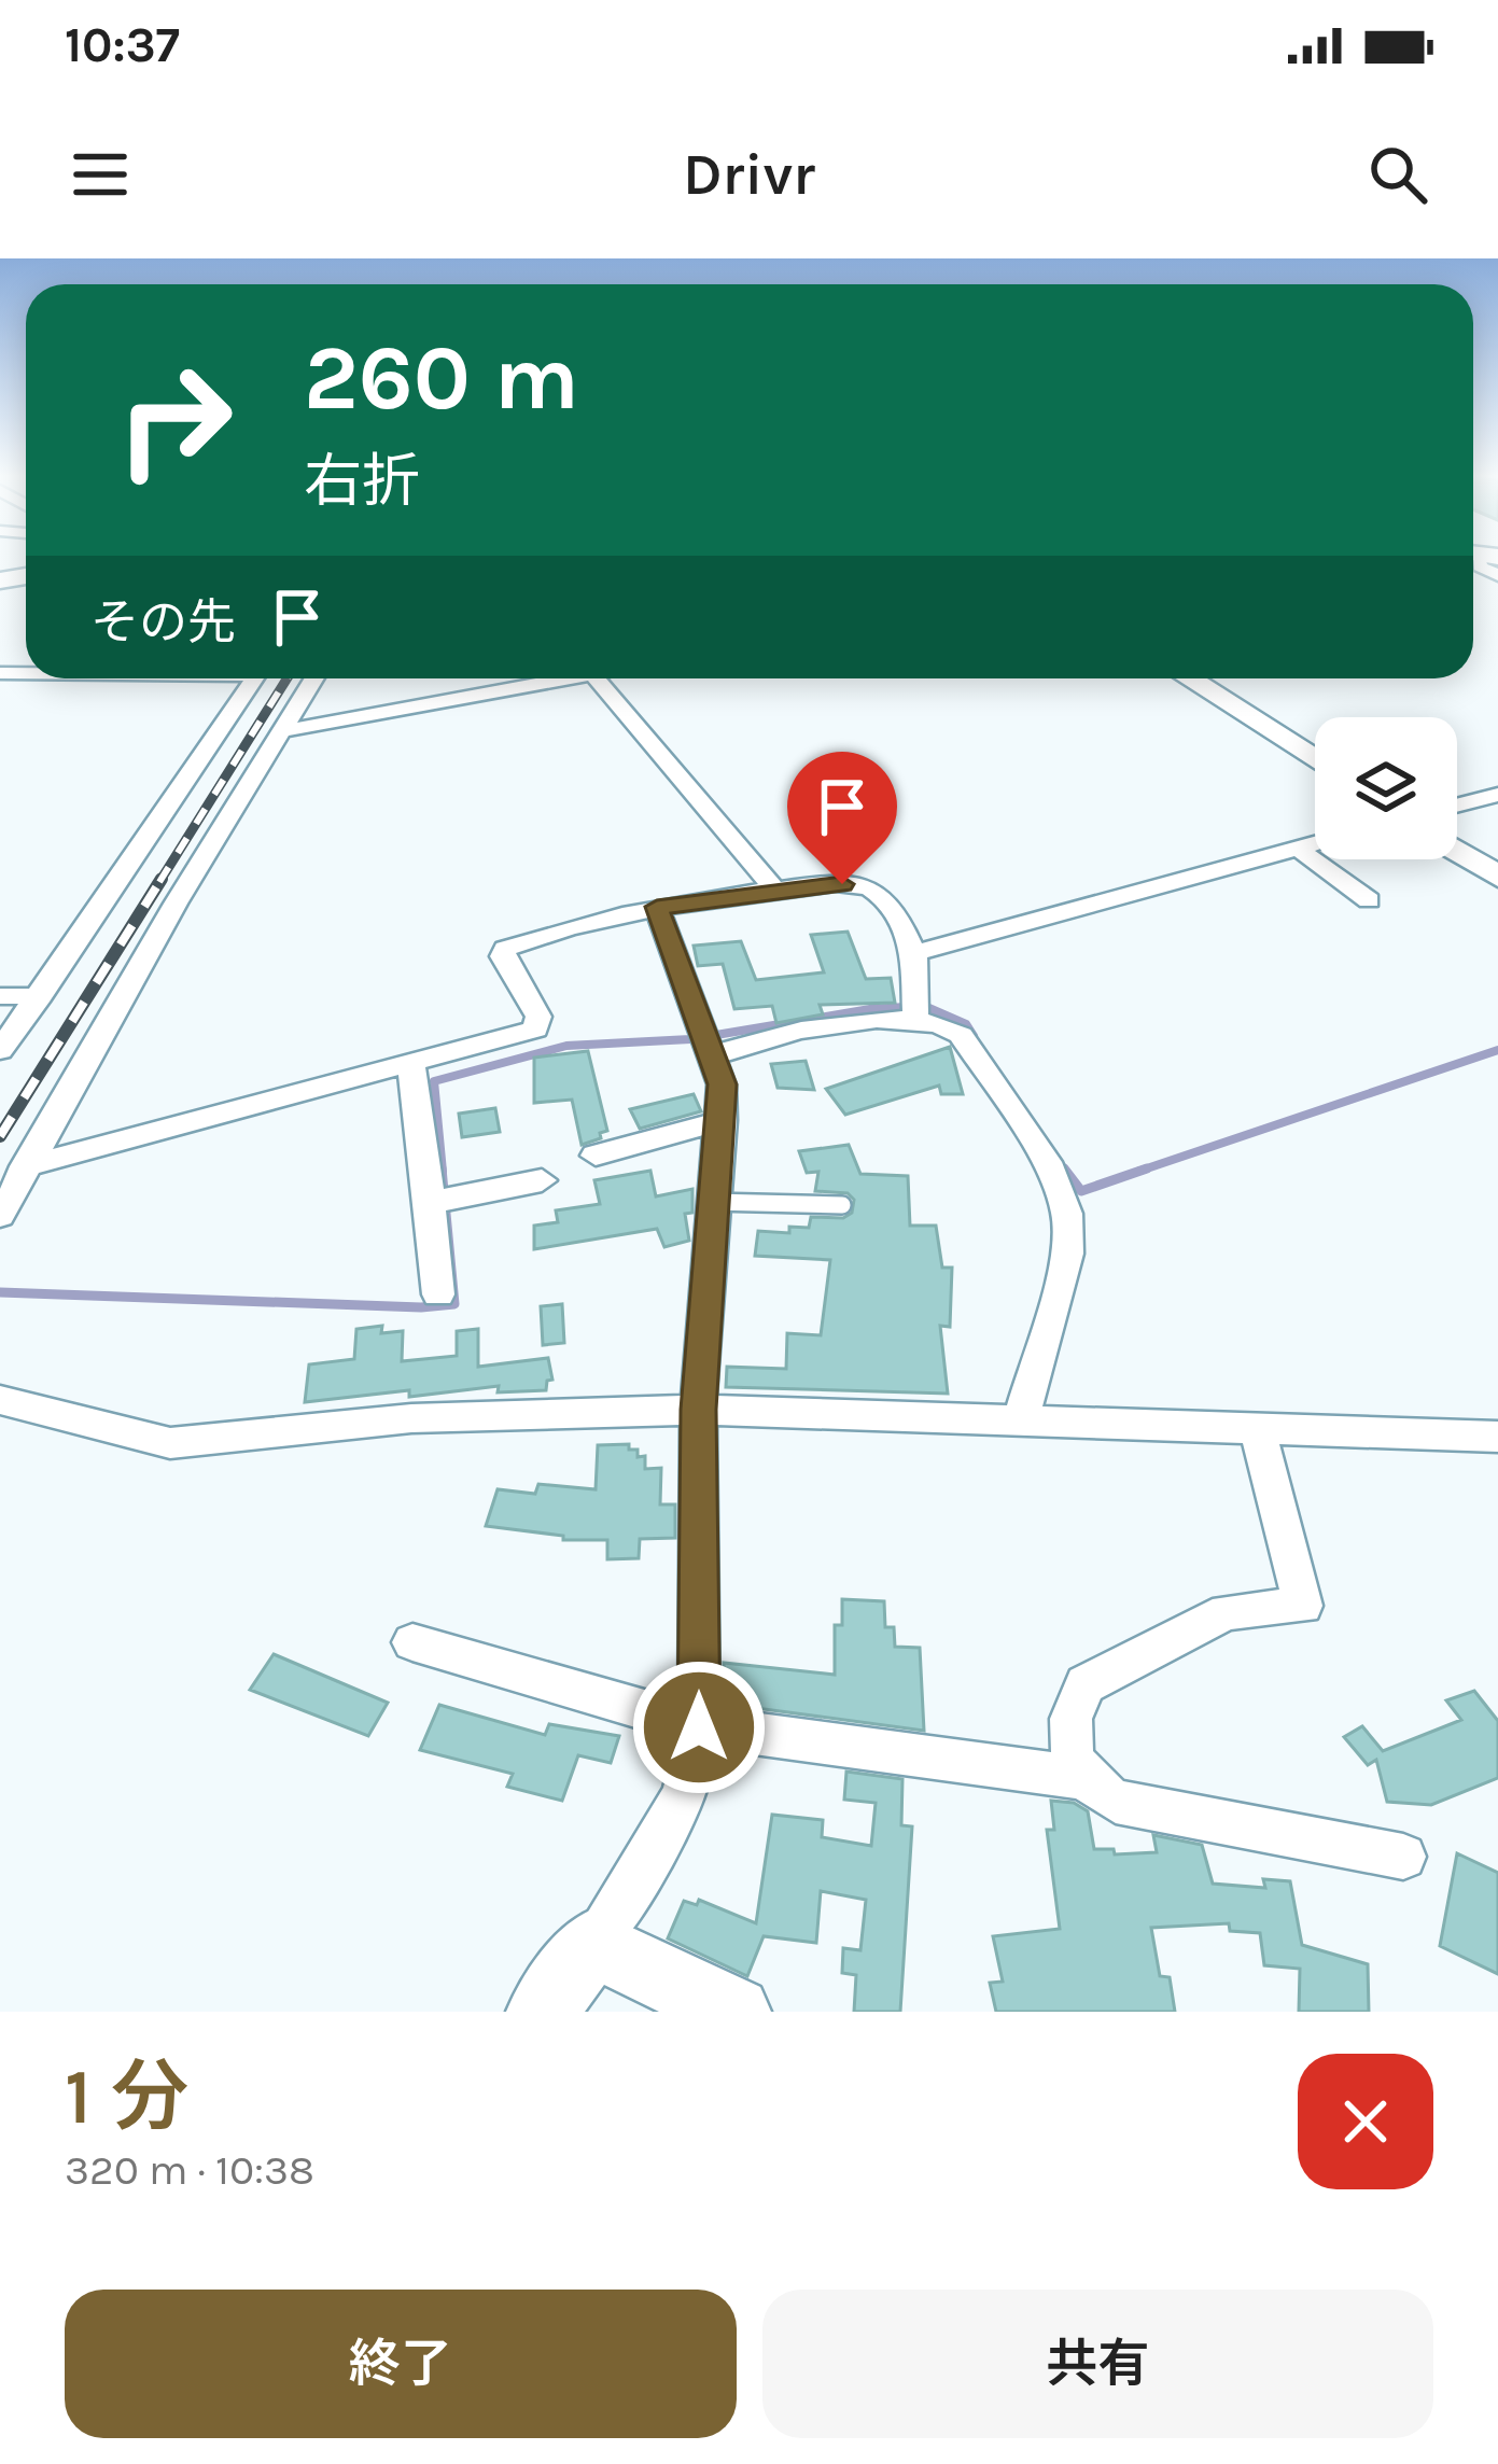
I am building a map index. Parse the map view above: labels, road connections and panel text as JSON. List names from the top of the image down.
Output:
{
  "page": {
    "status": "10:37",
    "header": "Drivr",
    "turn": ["260 m", "右折"],
    "then": "その先",
    "heading": ["1 分", "320 m · 10:38"],
    "buttons": ["終了", "共有"]
  }
}
